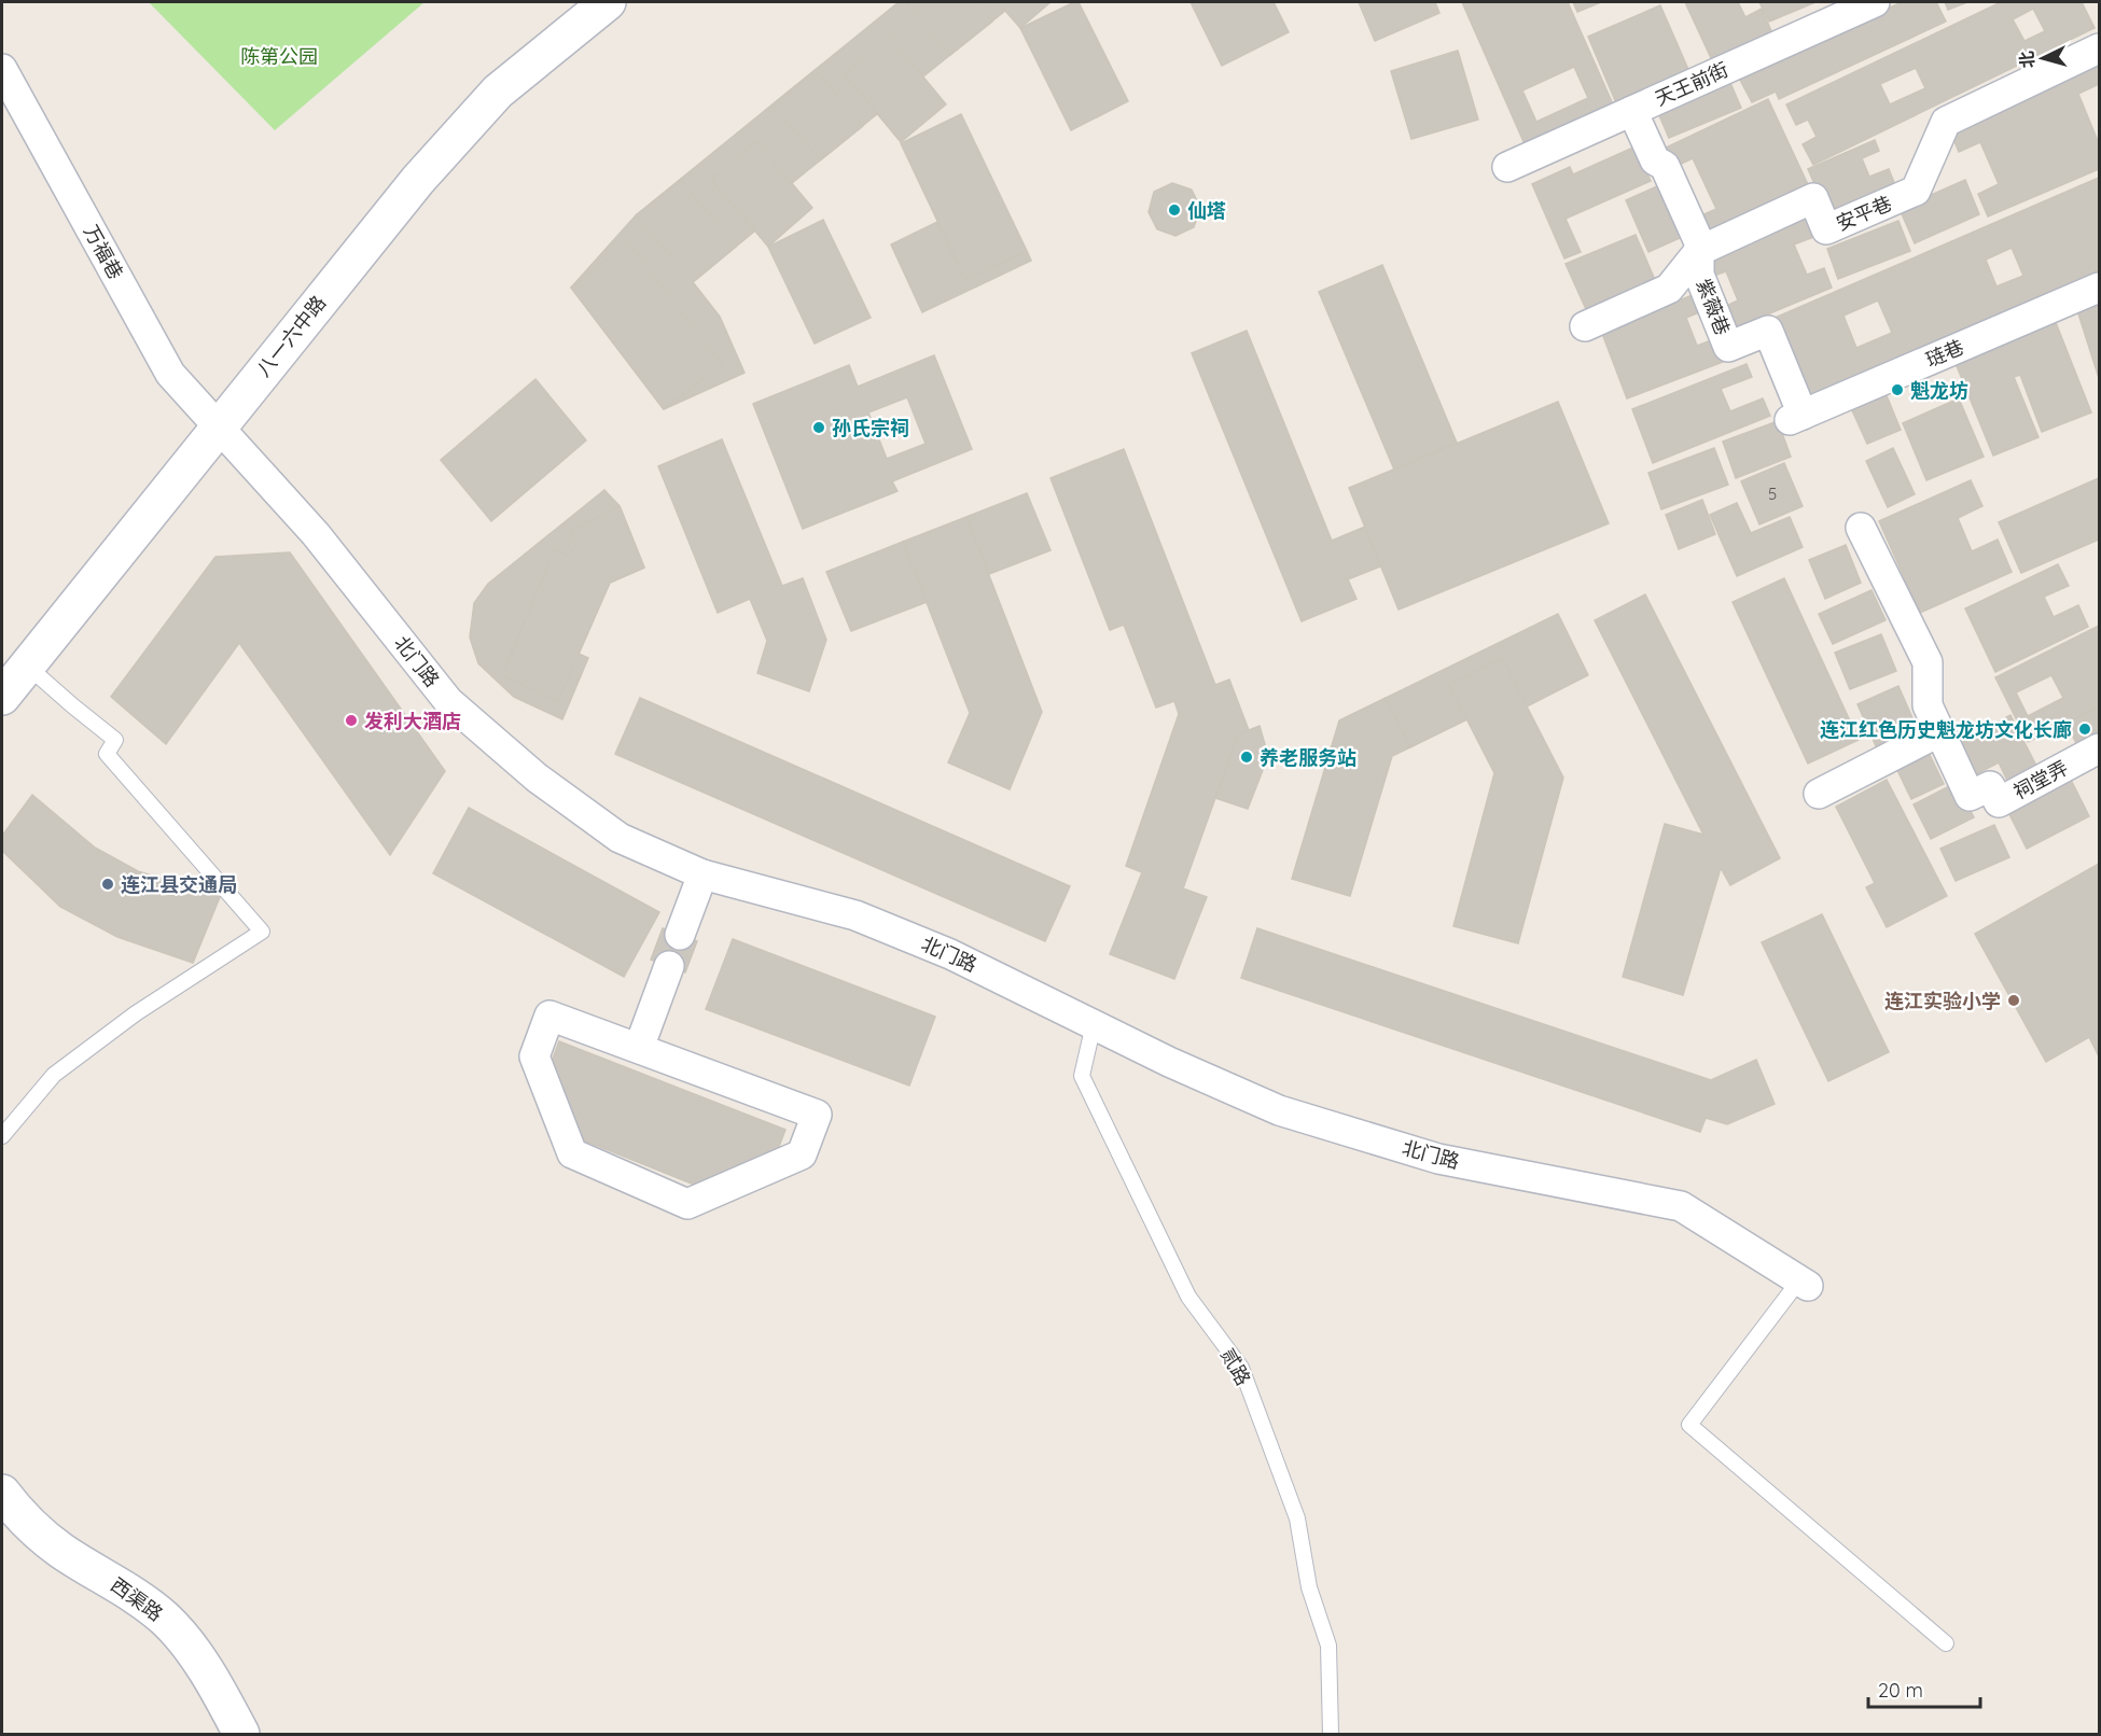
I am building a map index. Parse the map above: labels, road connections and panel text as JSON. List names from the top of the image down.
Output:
{
  "streets": {
    "main road": ["八一六中路", "西渠路"],
    "street": [
      "天王前街",
      "安平巷",
      "万福巷",
      "紫薇巷",
      "琏巷",
      "北门路",
      "祠堂弄"
    ],
    "lane": ["贰路"]
  },
  "crossings": [
    ["天王前街", "紫薇巷"],
    ["安平巷", "紫薇巷"],
    ["万福巷", "八一六中路"],
    ["万福巷", "北门路"],
    ["紫薇巷", "琏巷"],
    ["八一六中路", "北门路"],
    ["北门路", "贰路"]
  ],
  "parks": ["陈第公园"],
  "places": [
    "仙塔",
    "魁龙坊",
    "孙氏宗祠",
    "发利大酒店",
    "连江红色历史魁龙坊文化长廊",
    "养老服务站",
    "连江县交通局",
    "连江实验小学"
  ],
  "house_numbers": ["5"],
  "scale_bar": "20 m",
  "north": "left"
}
